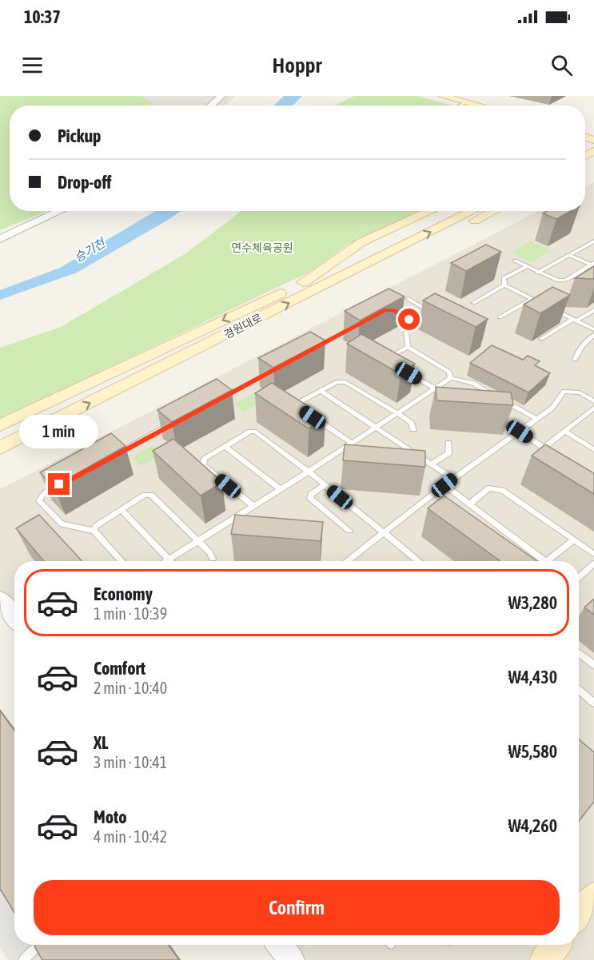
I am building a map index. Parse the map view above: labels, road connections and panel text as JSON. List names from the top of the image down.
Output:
{
  "streets": {
    "main road": ["경원대로"]
  },
  "water": ["승기천"],
  "parks": ["연수체육공원"],
  "page": {
    "status": "10:37",
    "header": "Hoppr",
    "banner": ["Pickup", "Drop-off"],
    "bubble": "1 min",
    "list": [
      {
        "name": "Economy",
        "note": "1 min · 10:39",
        "value": "₩3,280"
      },
      {
        "name": "Comfort",
        "note": "2 min · 10:40",
        "value": "₩4,430"
      },
      {
        "name": "XL",
        "note": "3 min · 10:41",
        "value": "₩5,580"
      },
      {
        "name": "Moto",
        "note": "4 min · 10:42",
        "value": "₩4,260"
      }
    ],
    "buttons": "Confirm"
  }
}
